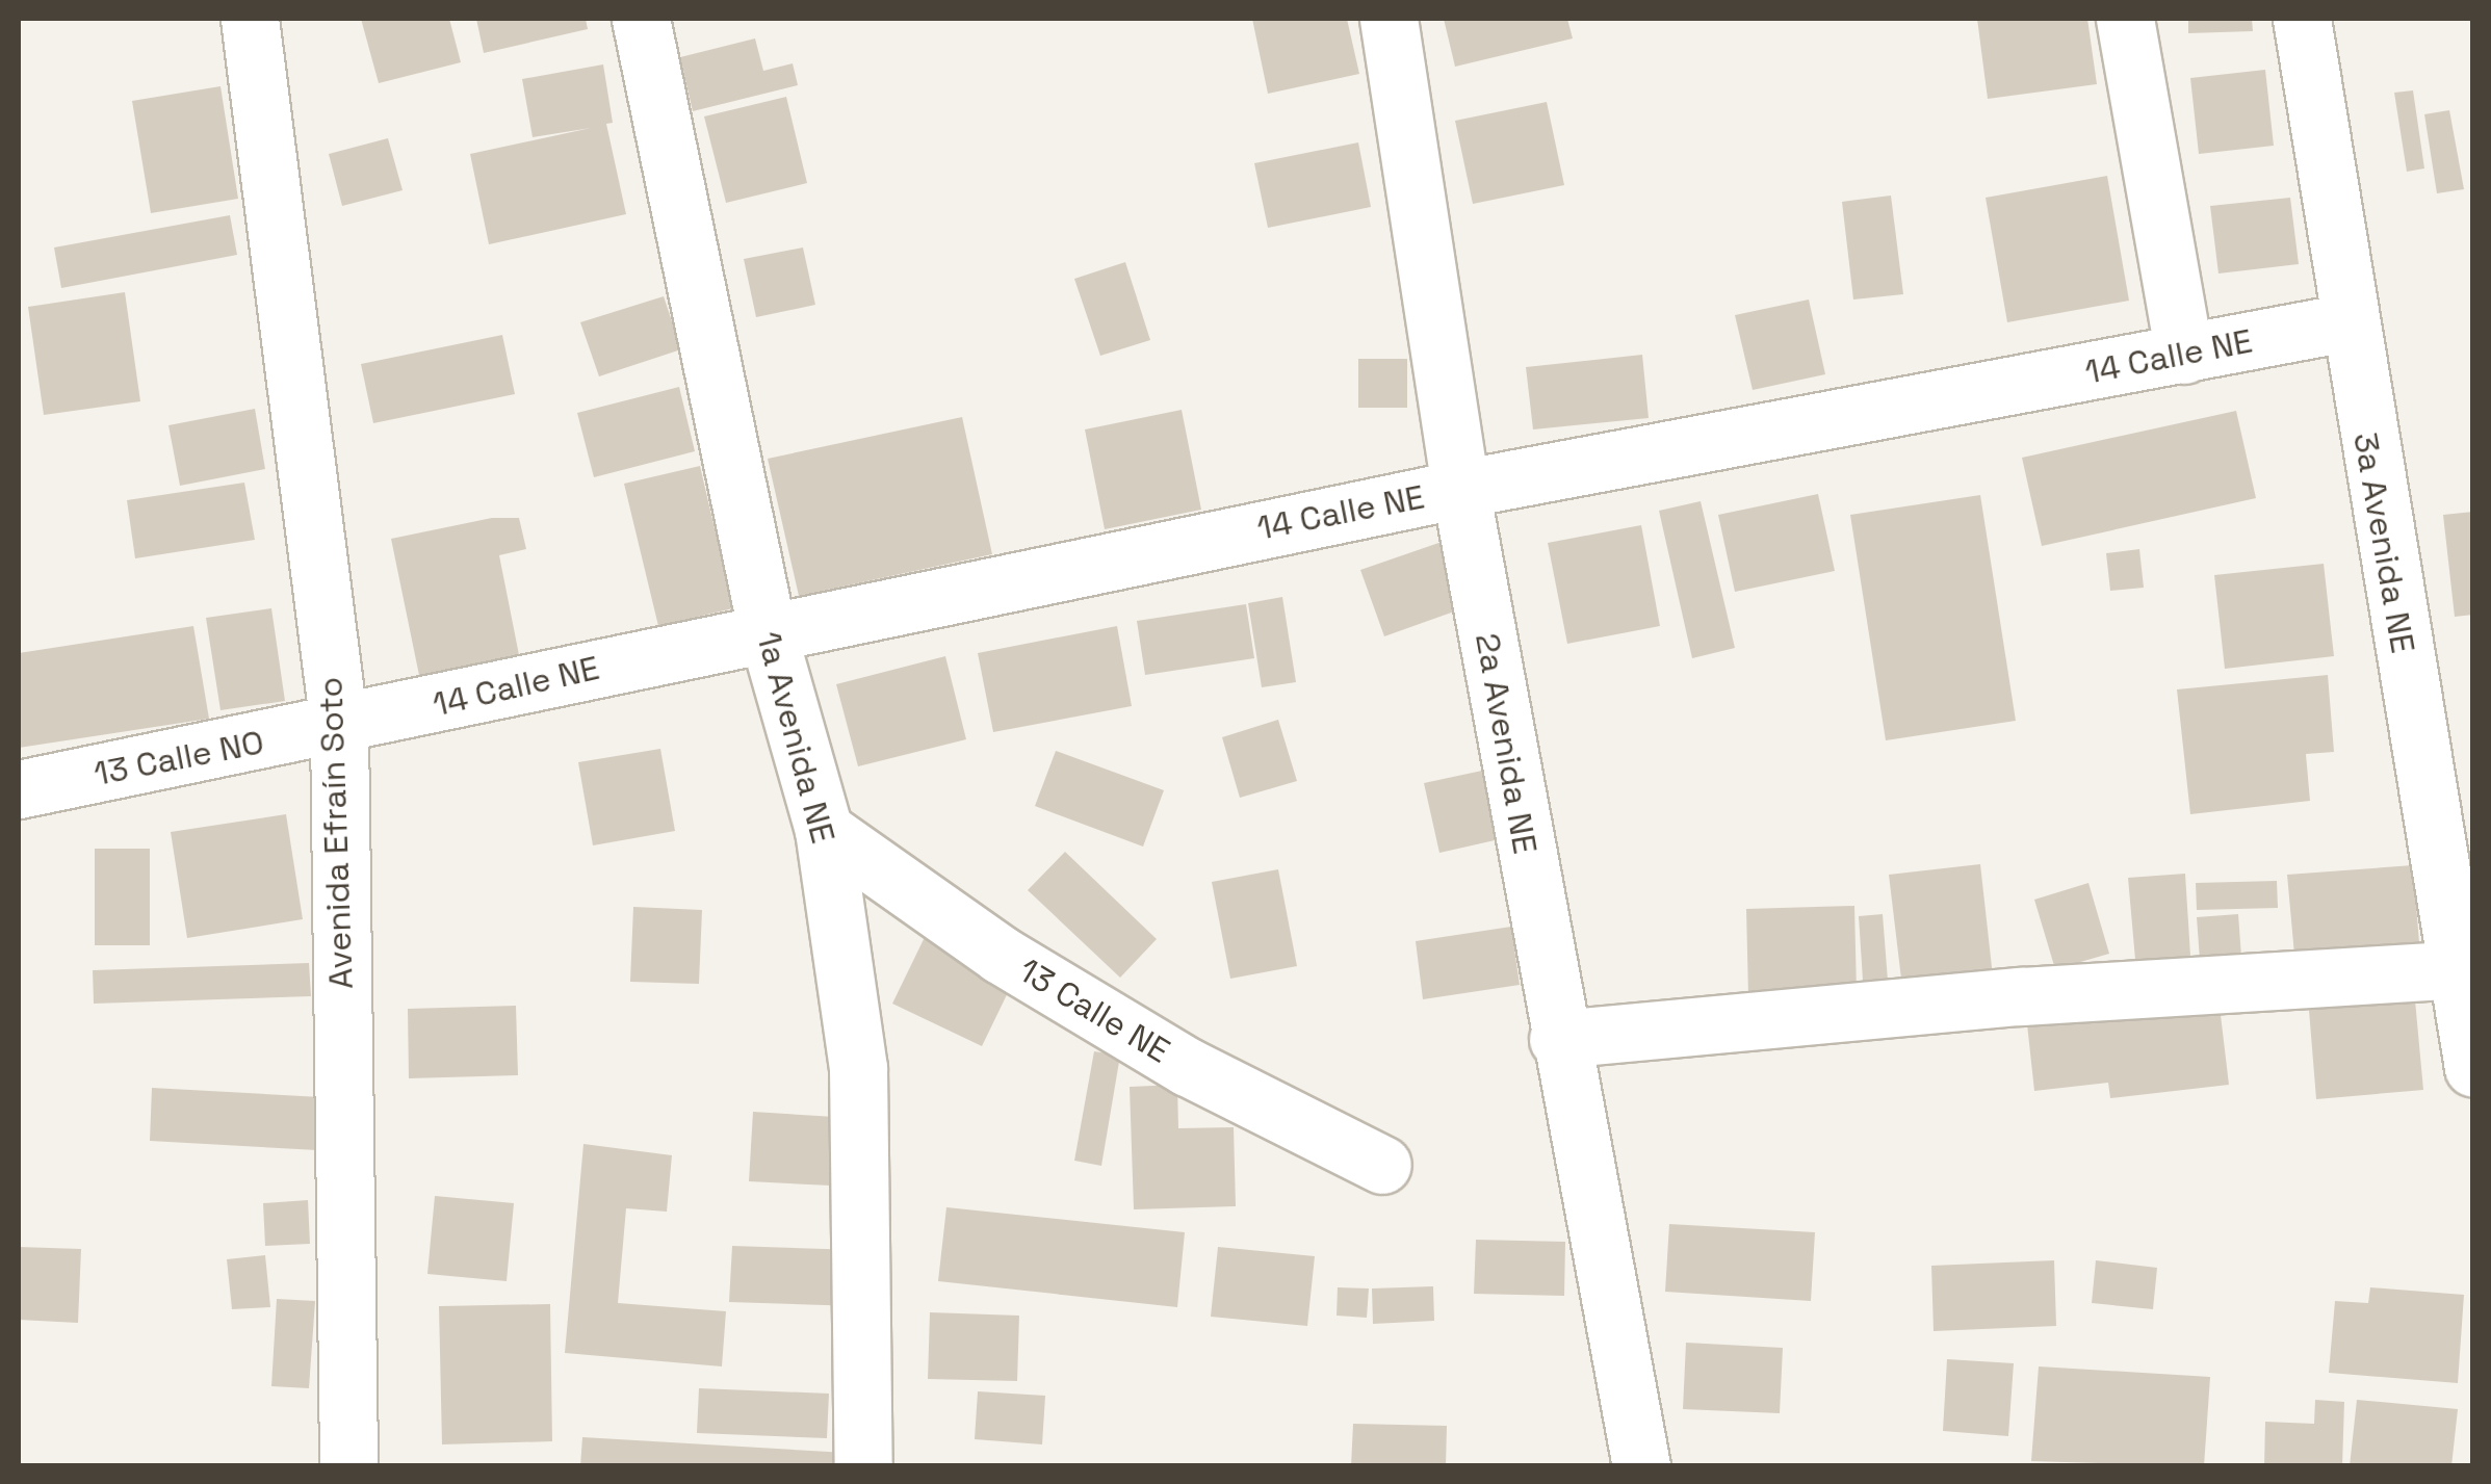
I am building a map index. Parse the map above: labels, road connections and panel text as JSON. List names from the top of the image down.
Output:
{
  "streets": {
    "street": [
      "14 Calle NE",
      "3a Avenida NE",
      "1a Avenida NE",
      "2a Avenida NE",
      "13 Calle NO",
      "Avenida Efraín Soto",
      "13 Calle NE"
    ]
  },
  "crossings": [
    ["14 Calle NE", "3a Avenida NE"],
    ["14 Calle NE", "1a Avenida NE"],
    ["14 Calle NE", "2a Avenida NE"],
    ["14 Calle NE", "13 Calle NO"],
    ["14 Calle NE", "Avenida Efraín Soto"],
    ["1a Avenida NE", "13 Calle NE"],
    ["13 Calle NO", "Avenida Efraín Soto"]
  ]
}
